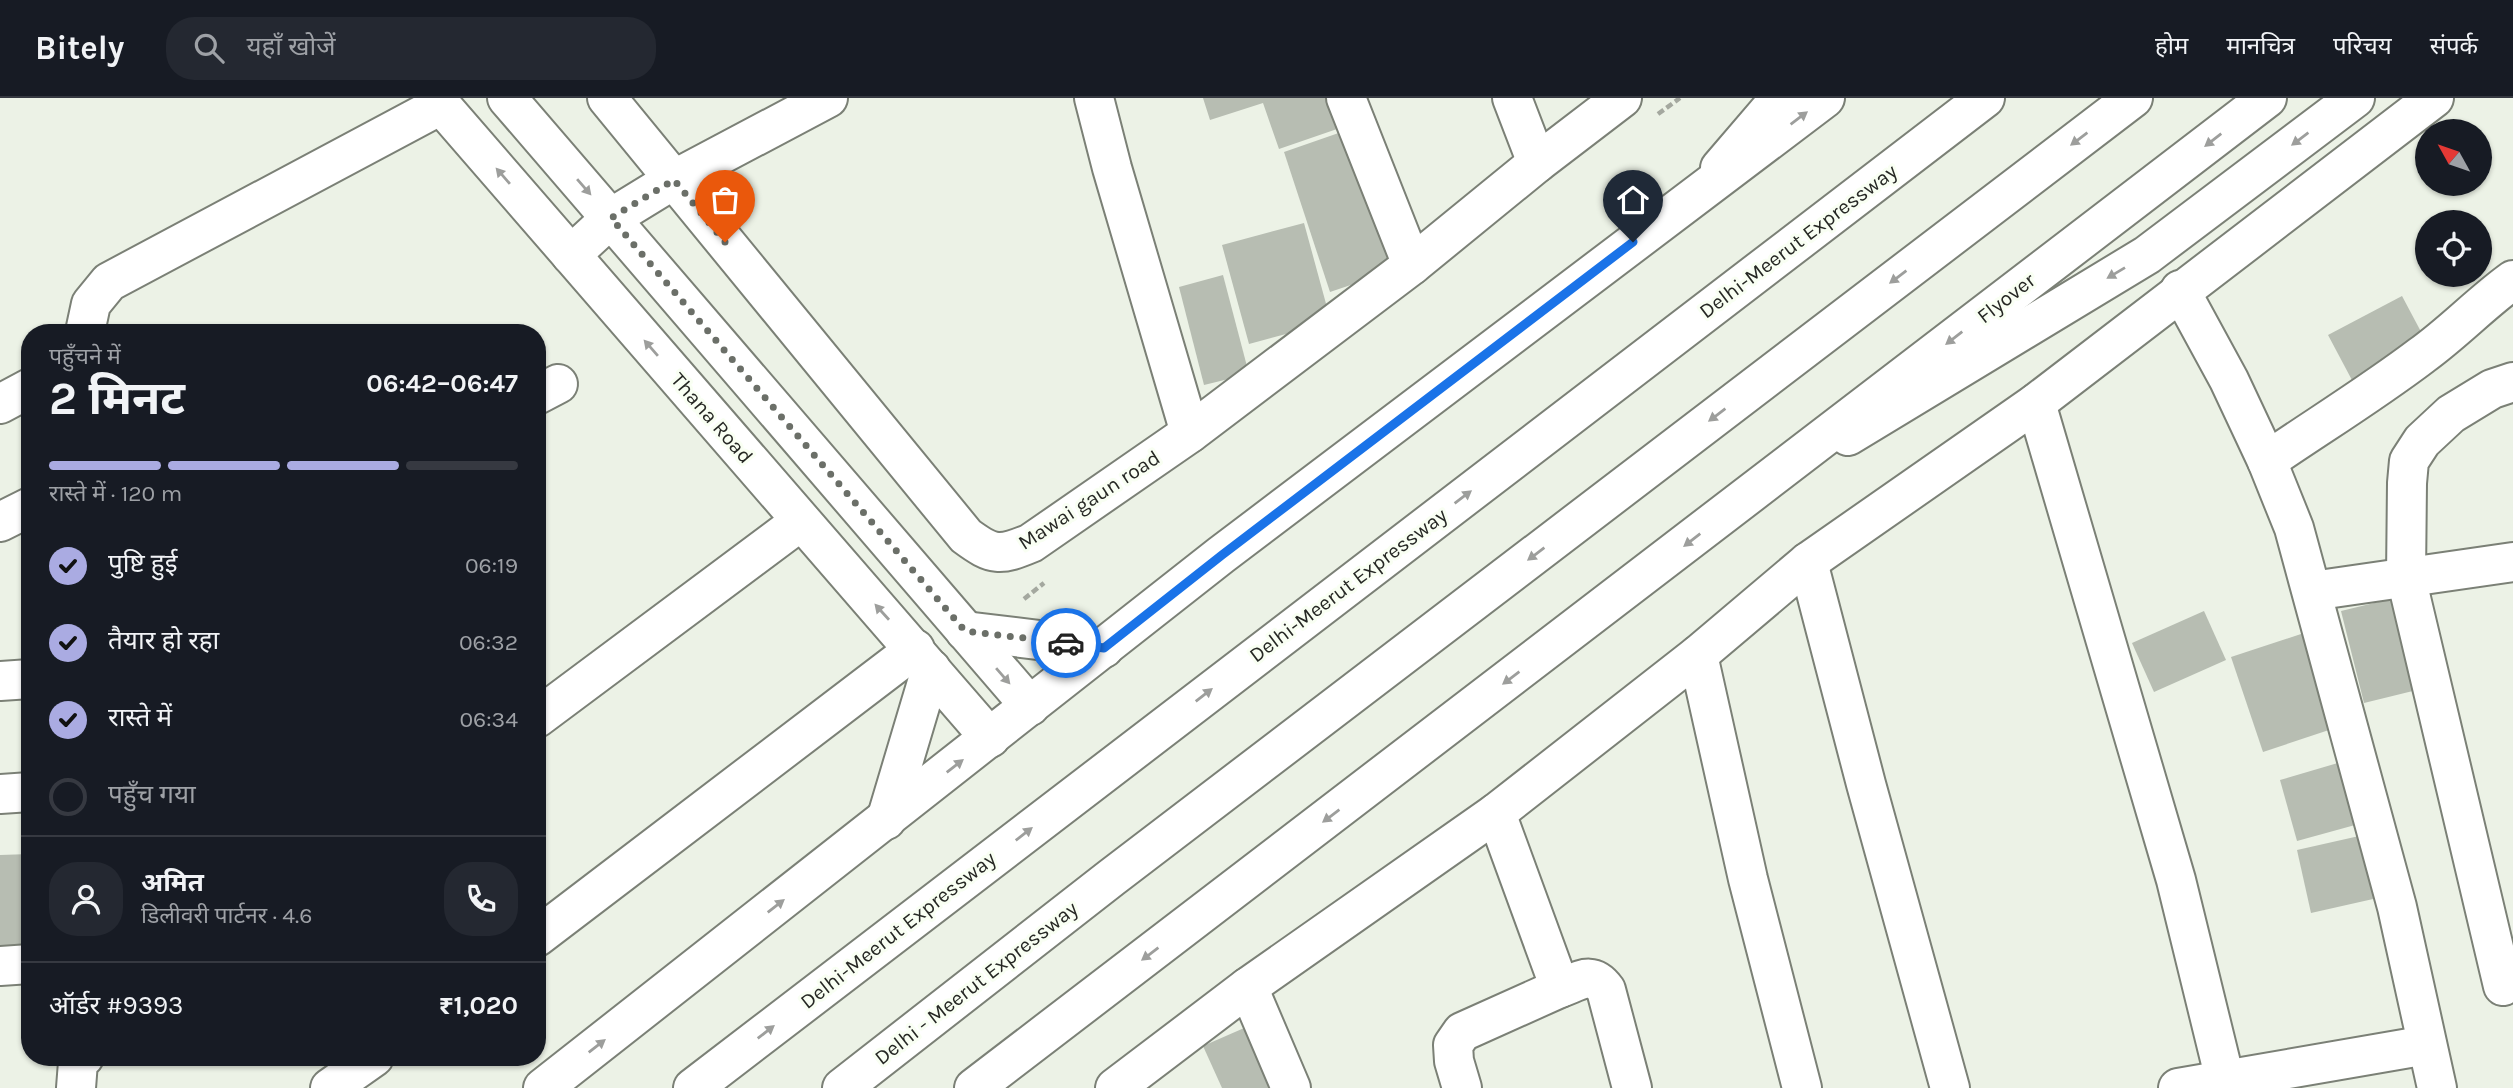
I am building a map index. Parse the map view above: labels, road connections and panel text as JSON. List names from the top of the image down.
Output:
{
  "streets": {
    "main road": [
      "Delhi-Meerut Expressway",
      "Flyover",
      "Thana Road",
      "Mawai gaun road",
      "Delhi - Meerut Expressway"
    ]
  },
  "north": "top left",
  "page": {
    "header": "Bitely",
    "search": "यहाँ खोजें",
    "nav": [
      "होम",
      "मानचित्र",
      "परिचय",
      "संपर्क"
    ],
    "heading": ["2 मिनट", "पहुँचने में", "06:42–06:47"],
    "panel": [
      "अमित",
      "डिलीवरी पार्टनर · 4.6",
      "ऑर्डर #9393",
      "₹1,020"
    ],
    "bar": "रास्ते में · 120 m",
    "list": [
      ["पुष्टि हुई", "06:19"],
      ["तैयार हो रहा", "06:32"],
      ["रास्ते में", "06:34"],
      "पहुँच गया"
    ]
  }
}
